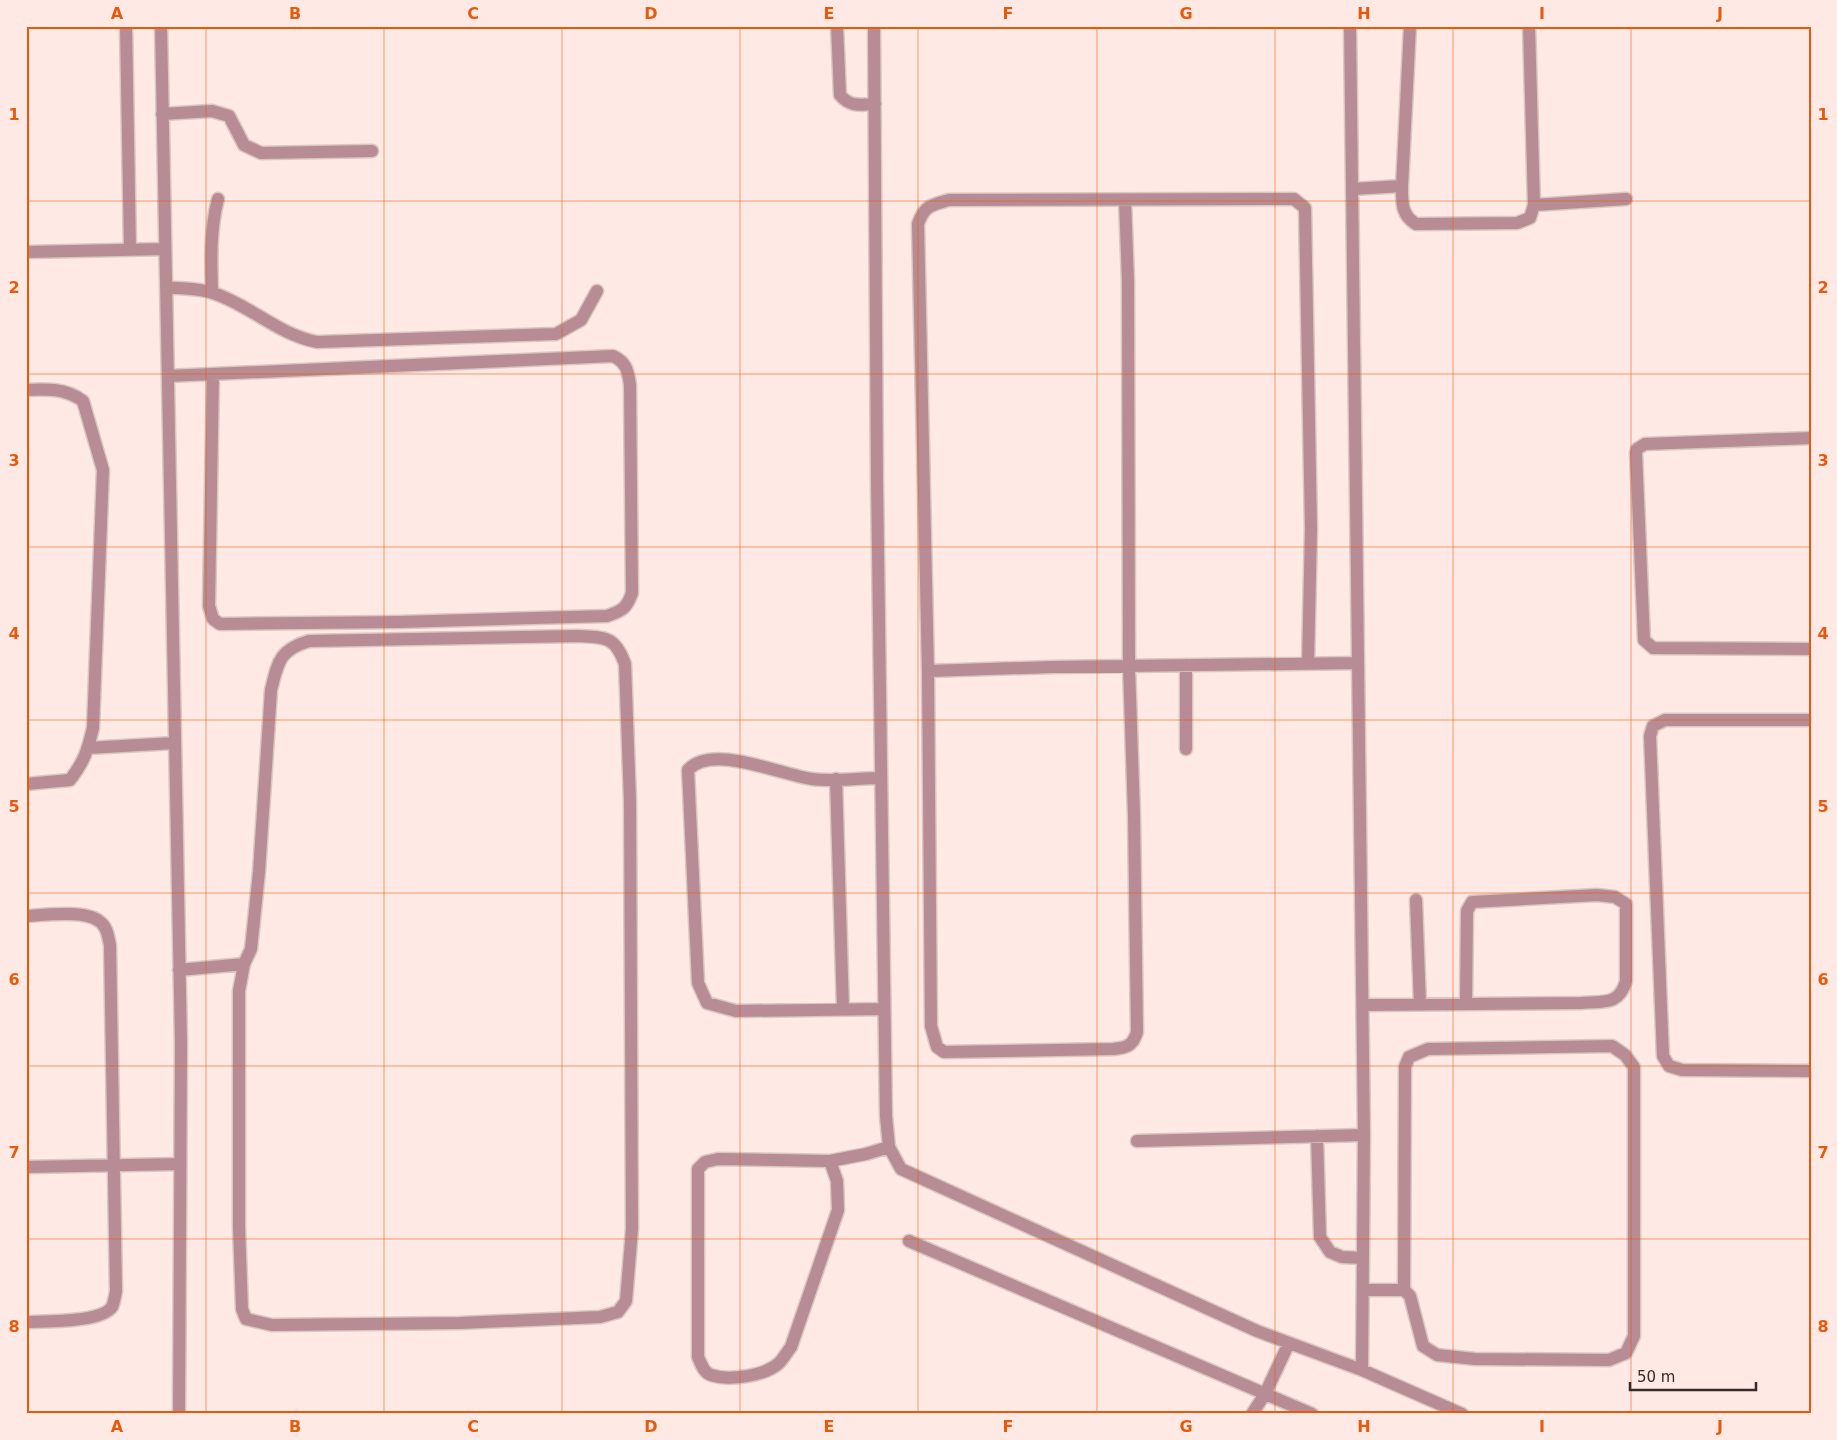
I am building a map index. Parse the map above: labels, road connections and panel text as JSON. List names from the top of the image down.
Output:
{
  "scale_bar": "50 m",
  "grid": {
    "columns": [
      "A",
      "B",
      "C",
      "D",
      "E",
      "F",
      "G",
      "H",
      "I",
      "J"
    ],
    "rows": [
      "1",
      "2",
      "3",
      "4",
      "5",
      "6",
      "7",
      "8"
    ]
  }
}
